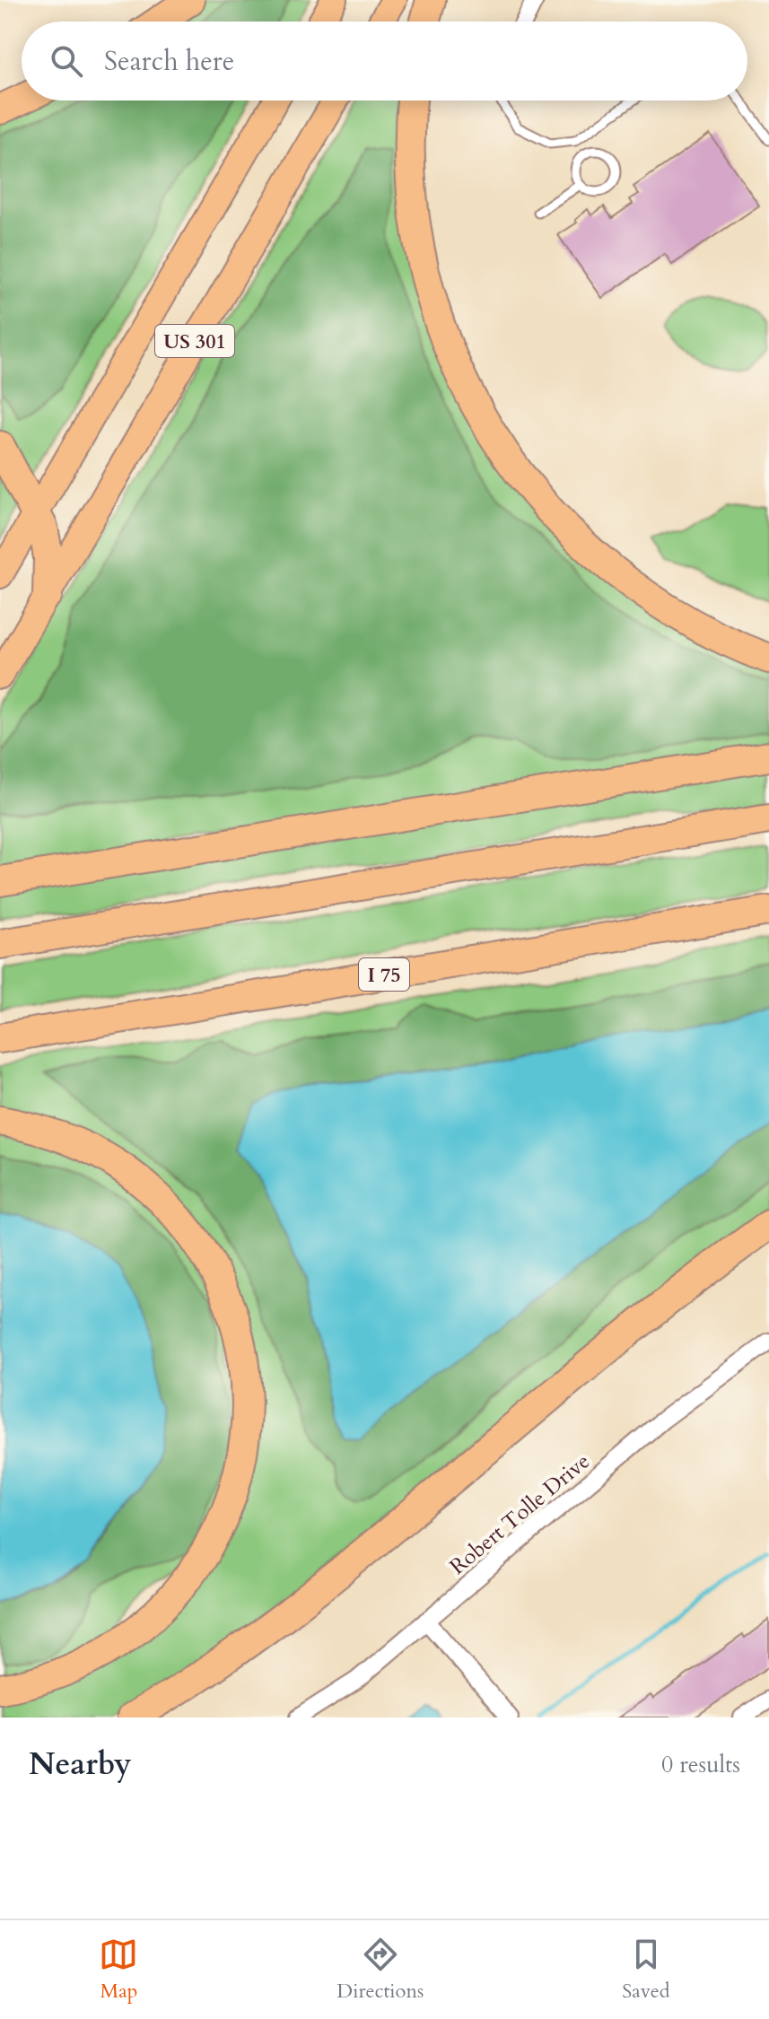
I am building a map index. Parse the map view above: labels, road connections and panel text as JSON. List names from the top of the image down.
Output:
{
  "streets": {
    "highway": ["I 75"],
    "main road": ["US 301"],
    "street": ["Robert Tolle Drive"]
  },
  "page": {
    "search": "Search here",
    "heading": ["Nearby", "0 results"],
    "nav": ["Map", "Directions", "Saved"]
  }
}
